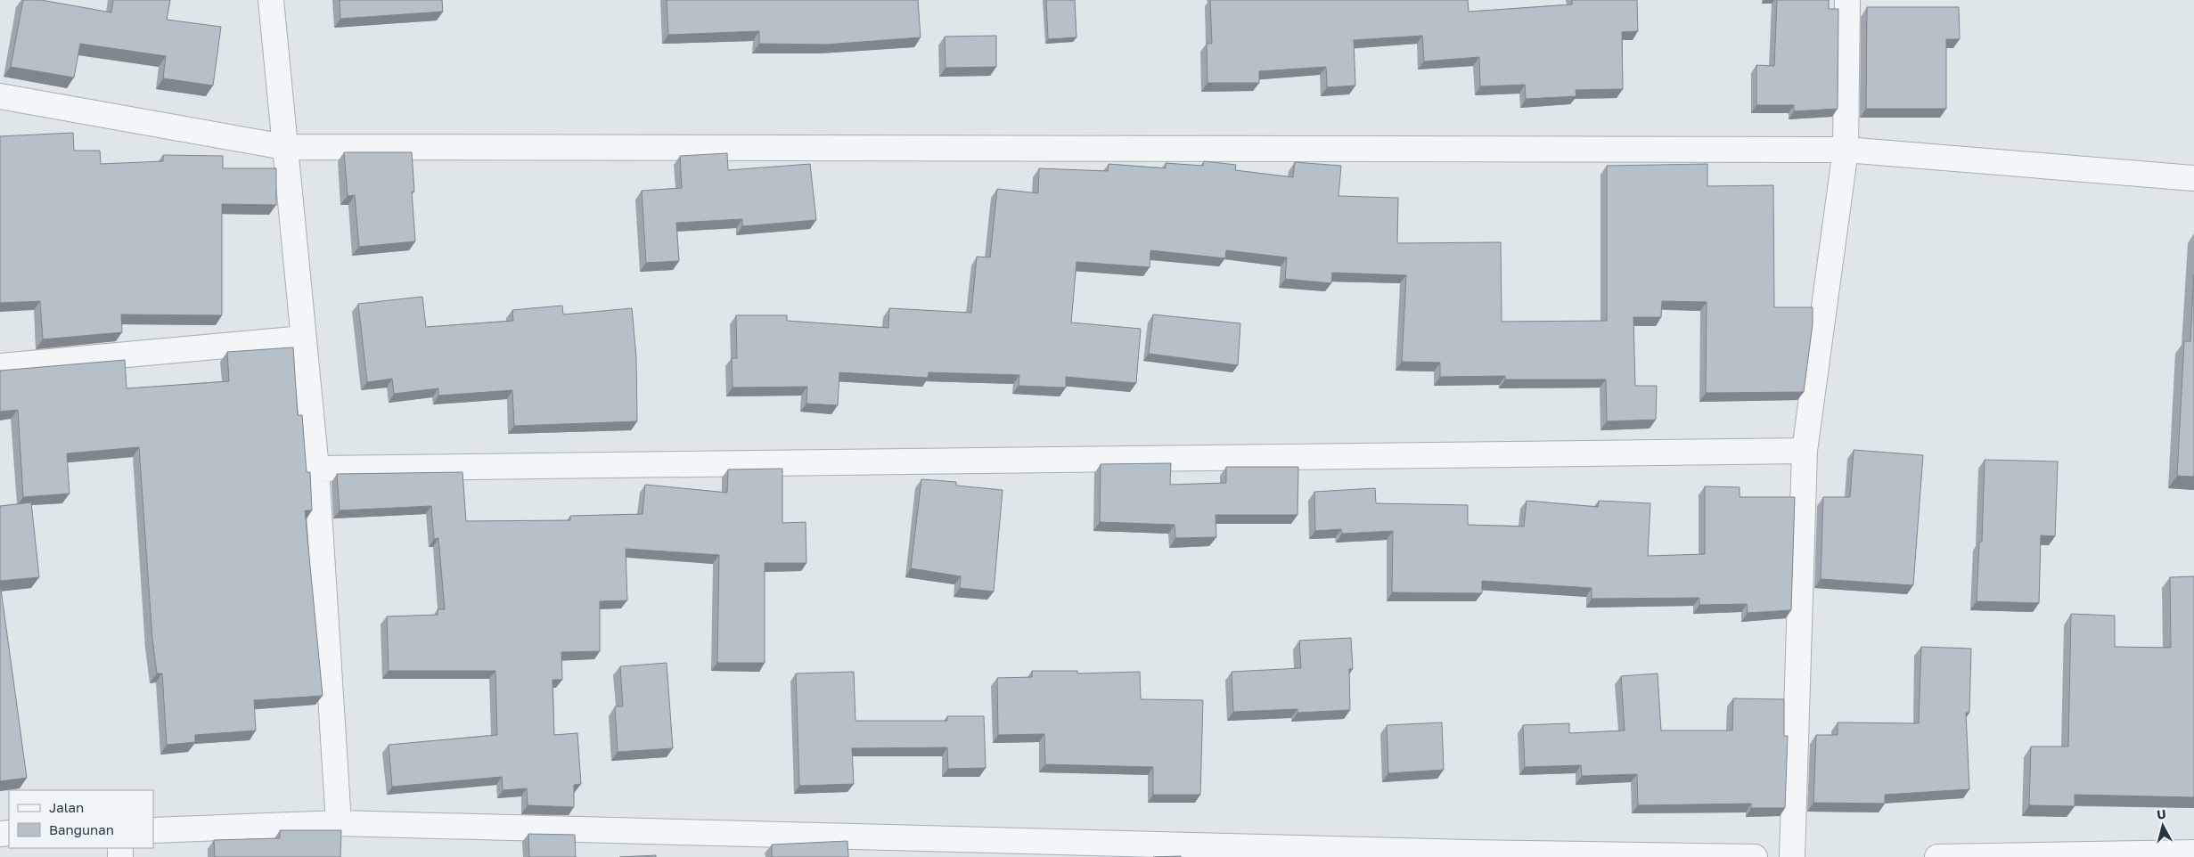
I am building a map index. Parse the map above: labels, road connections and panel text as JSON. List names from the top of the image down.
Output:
{
  "legend": ["Jalan", "Bangunan"],
  "north": "top"
}
